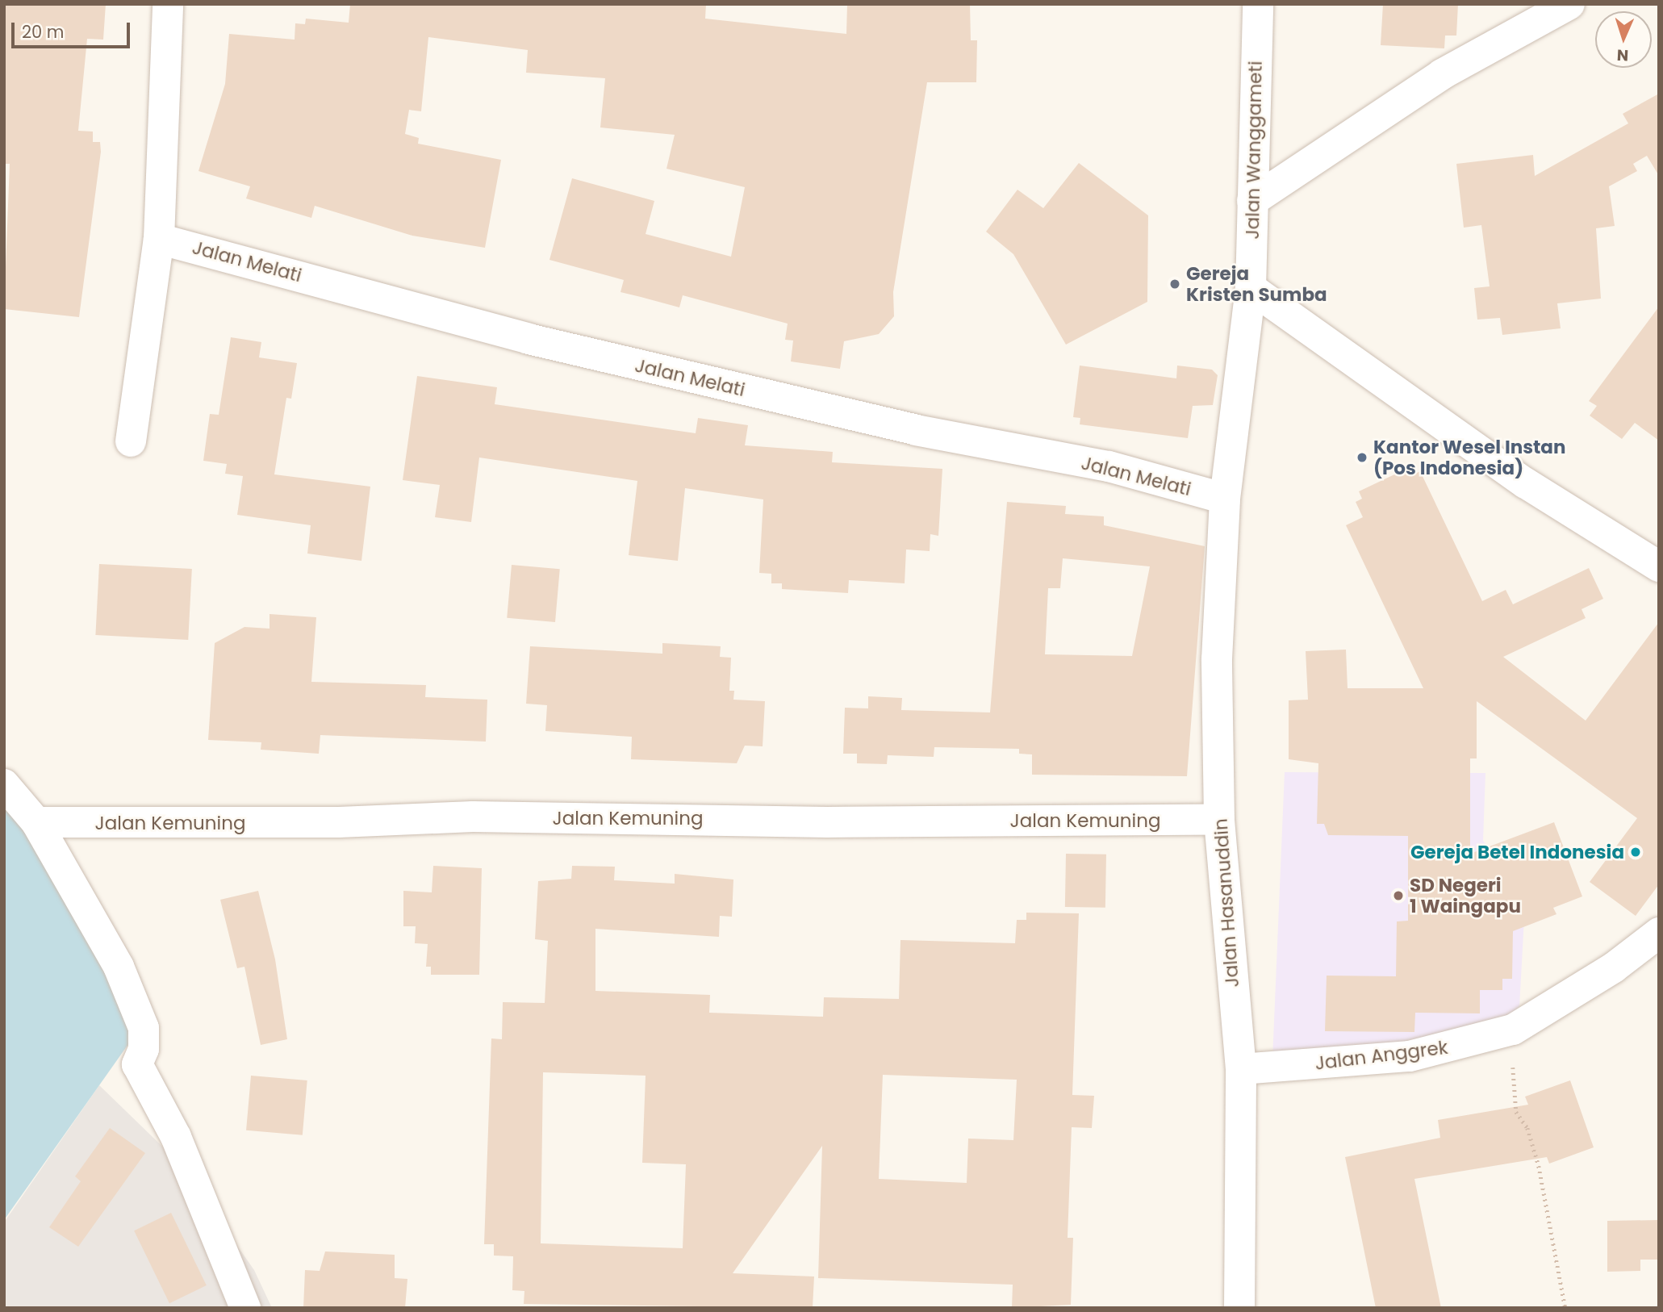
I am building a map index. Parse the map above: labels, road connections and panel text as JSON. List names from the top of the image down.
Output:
{
  "streets": {
    "street": [
      "Jalan Wanggameti",
      "Jalan Melati",
      "Jalan Kemuning",
      "Jalan Hasanuddin",
      "Jalan Anggrek"
    ]
  },
  "crossings": [
    ["Jalan Wanggameti", "Jalan Melati"],
    ["Jalan Wanggameti", "Jalan Hasanuddin"],
    ["Jalan Melati", "Jalan Hasanuddin"],
    ["Jalan Kemuning", "Jalan Hasanuddin"],
    ["Jalan Hasanuddin", "Jalan Anggrek"]
  ],
  "places": [
    "Gereja Kristen Sumba",
    "Kantor Wesel Instan (Pos Indonesia)",
    "Gereja Betel Indonesia",
    "SD Negeri 1 Waingapu"
  ],
  "scale_bar": "20 m",
  "north": "bottom"
}
